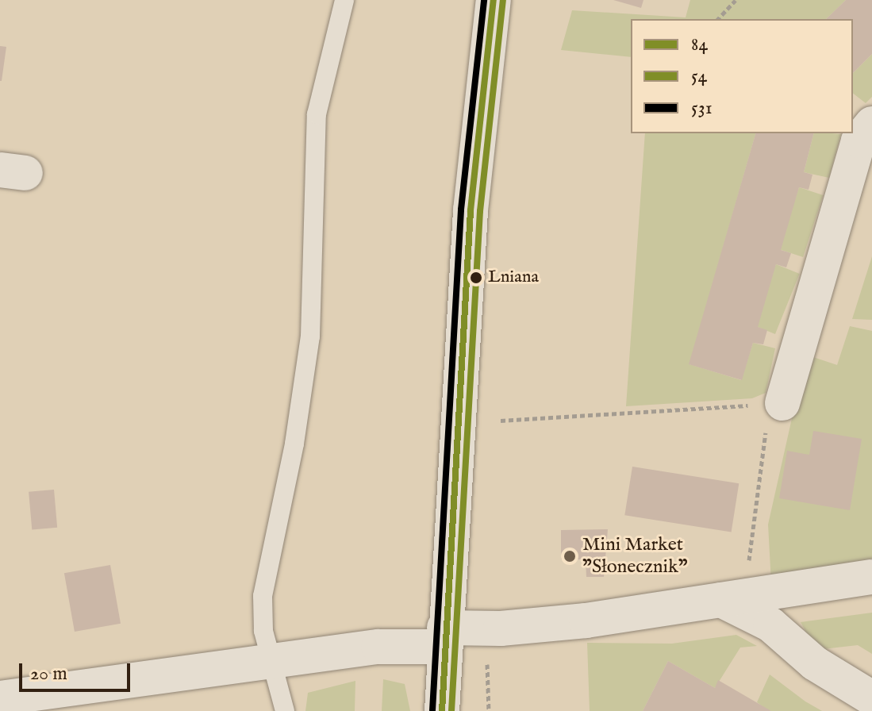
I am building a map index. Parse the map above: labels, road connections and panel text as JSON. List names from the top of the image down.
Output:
{
  "places": ["Lniana", "Mini Market \"Słonecznik\""],
  "lines": ["transit line 84", "transit line 531", "transit line 54"],
  "legend": ["84", "54", "531"],
  "scale_bar": "20 m"
}
